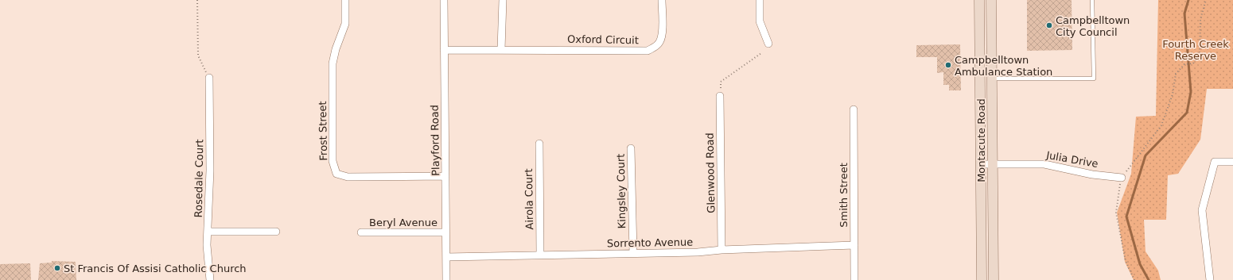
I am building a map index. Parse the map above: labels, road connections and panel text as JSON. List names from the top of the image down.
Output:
{
  "streets": {
    "main road": ["Montacute Road"],
    "street": [
      "Oxford Circuit",
      "Frost Street",
      "Playford Road",
      "Julia Drive",
      "Glenwood Road",
      "Rosedale Court",
      "Kingsley Court",
      "Smith Street",
      "Airola Court",
      "Beryl Avenue",
      "Sorrento Avenue"
    ]
  },
  "crossings": [
    ["Oxford Circuit", "Playford Road"],
    ["Frost Street", "Playford Road"],
    ["Playford Road", "Beryl Avenue"],
    ["Playford Road", "Sorrento Avenue"],
    ["Montacute Road", "Julia Drive"],
    ["Glenwood Road", "Sorrento Avenue"],
    ["Kingsley Court", "Sorrento Avenue"],
    ["Smith Street", "Sorrento Avenue"],
    ["Airola Court", "Sorrento Avenue"]
  ],
  "parks": ["Fourth Creek Reserve"],
  "places": ["Campbelltown City Council", "Campbelltown Ambulance Station", "St Francis Of Assisi Catholic Church"]
}
